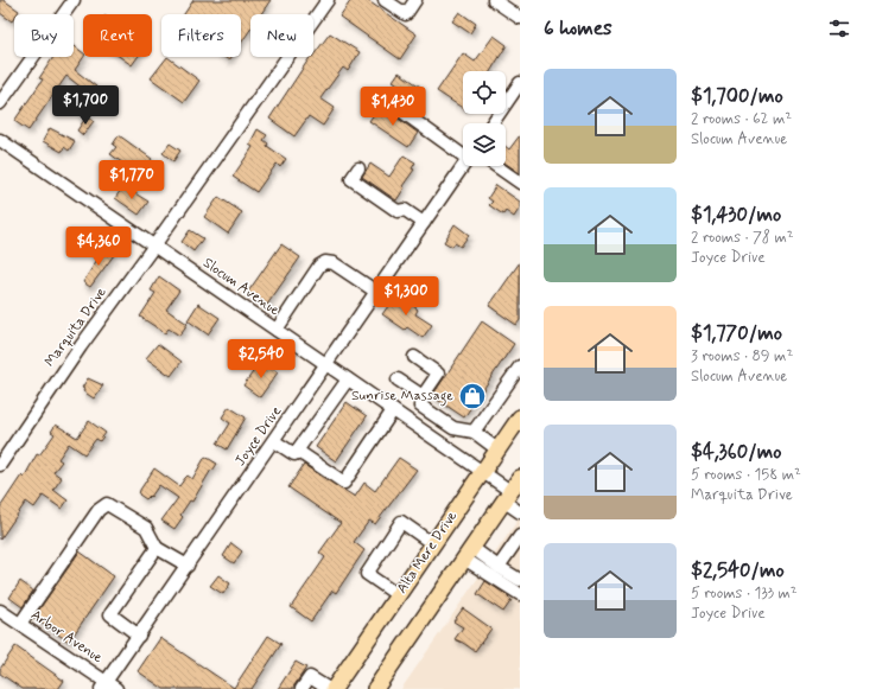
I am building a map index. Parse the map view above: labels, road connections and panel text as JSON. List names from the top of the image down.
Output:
{
  "streets": {
    "main road": ["Alta Mere Drive"],
    "street": [
      "Slocum Avenue",
      "Marquita Drive",
      "Joyce Drive",
      "Arbor Avenue"
    ]
  },
  "crossings": [
    ["Slocum Avenue", "Marquita Drive"],
    ["Slocum Avenue", "Joyce Drive"],
    ["Slocum Avenue", "Alta Mere Drive"],
    ["Joyce Drive", "Arbor Avenue"]
  ],
  "places": {
    "shop": ["Sunrise Massage"]
  },
  "page": {
    "heading": "6 homes",
    "chip": [
      "Buy",
      "Rent",
      "Filters",
      "New"
    ],
    "list": [
      {
        "name": "$1,700/mo",
        "note": "2 rooms · 62 m² · Slocum Avenue"
      },
      {
        "name": "$1,430/mo",
        "note": "2 rooms · 78 m² · Joyce Drive"
      },
      {
        "name": "$1,770/mo",
        "note": "3 rooms · 89 m² · Slocum Avenue"
      },
      {
        "name": "$4,360/mo",
        "note": "5 rooms · 158 m² · Marquita Drive"
      },
      {
        "name": "$2,540/mo",
        "note": "5 rooms · 133 m² · Joyce Drive"
      }
    ],
    "price": [
      "$1,700",
      "$1,430",
      "$1,770",
      "$4,360",
      "$1,300",
      "$2,540"
    ]
  }
}
